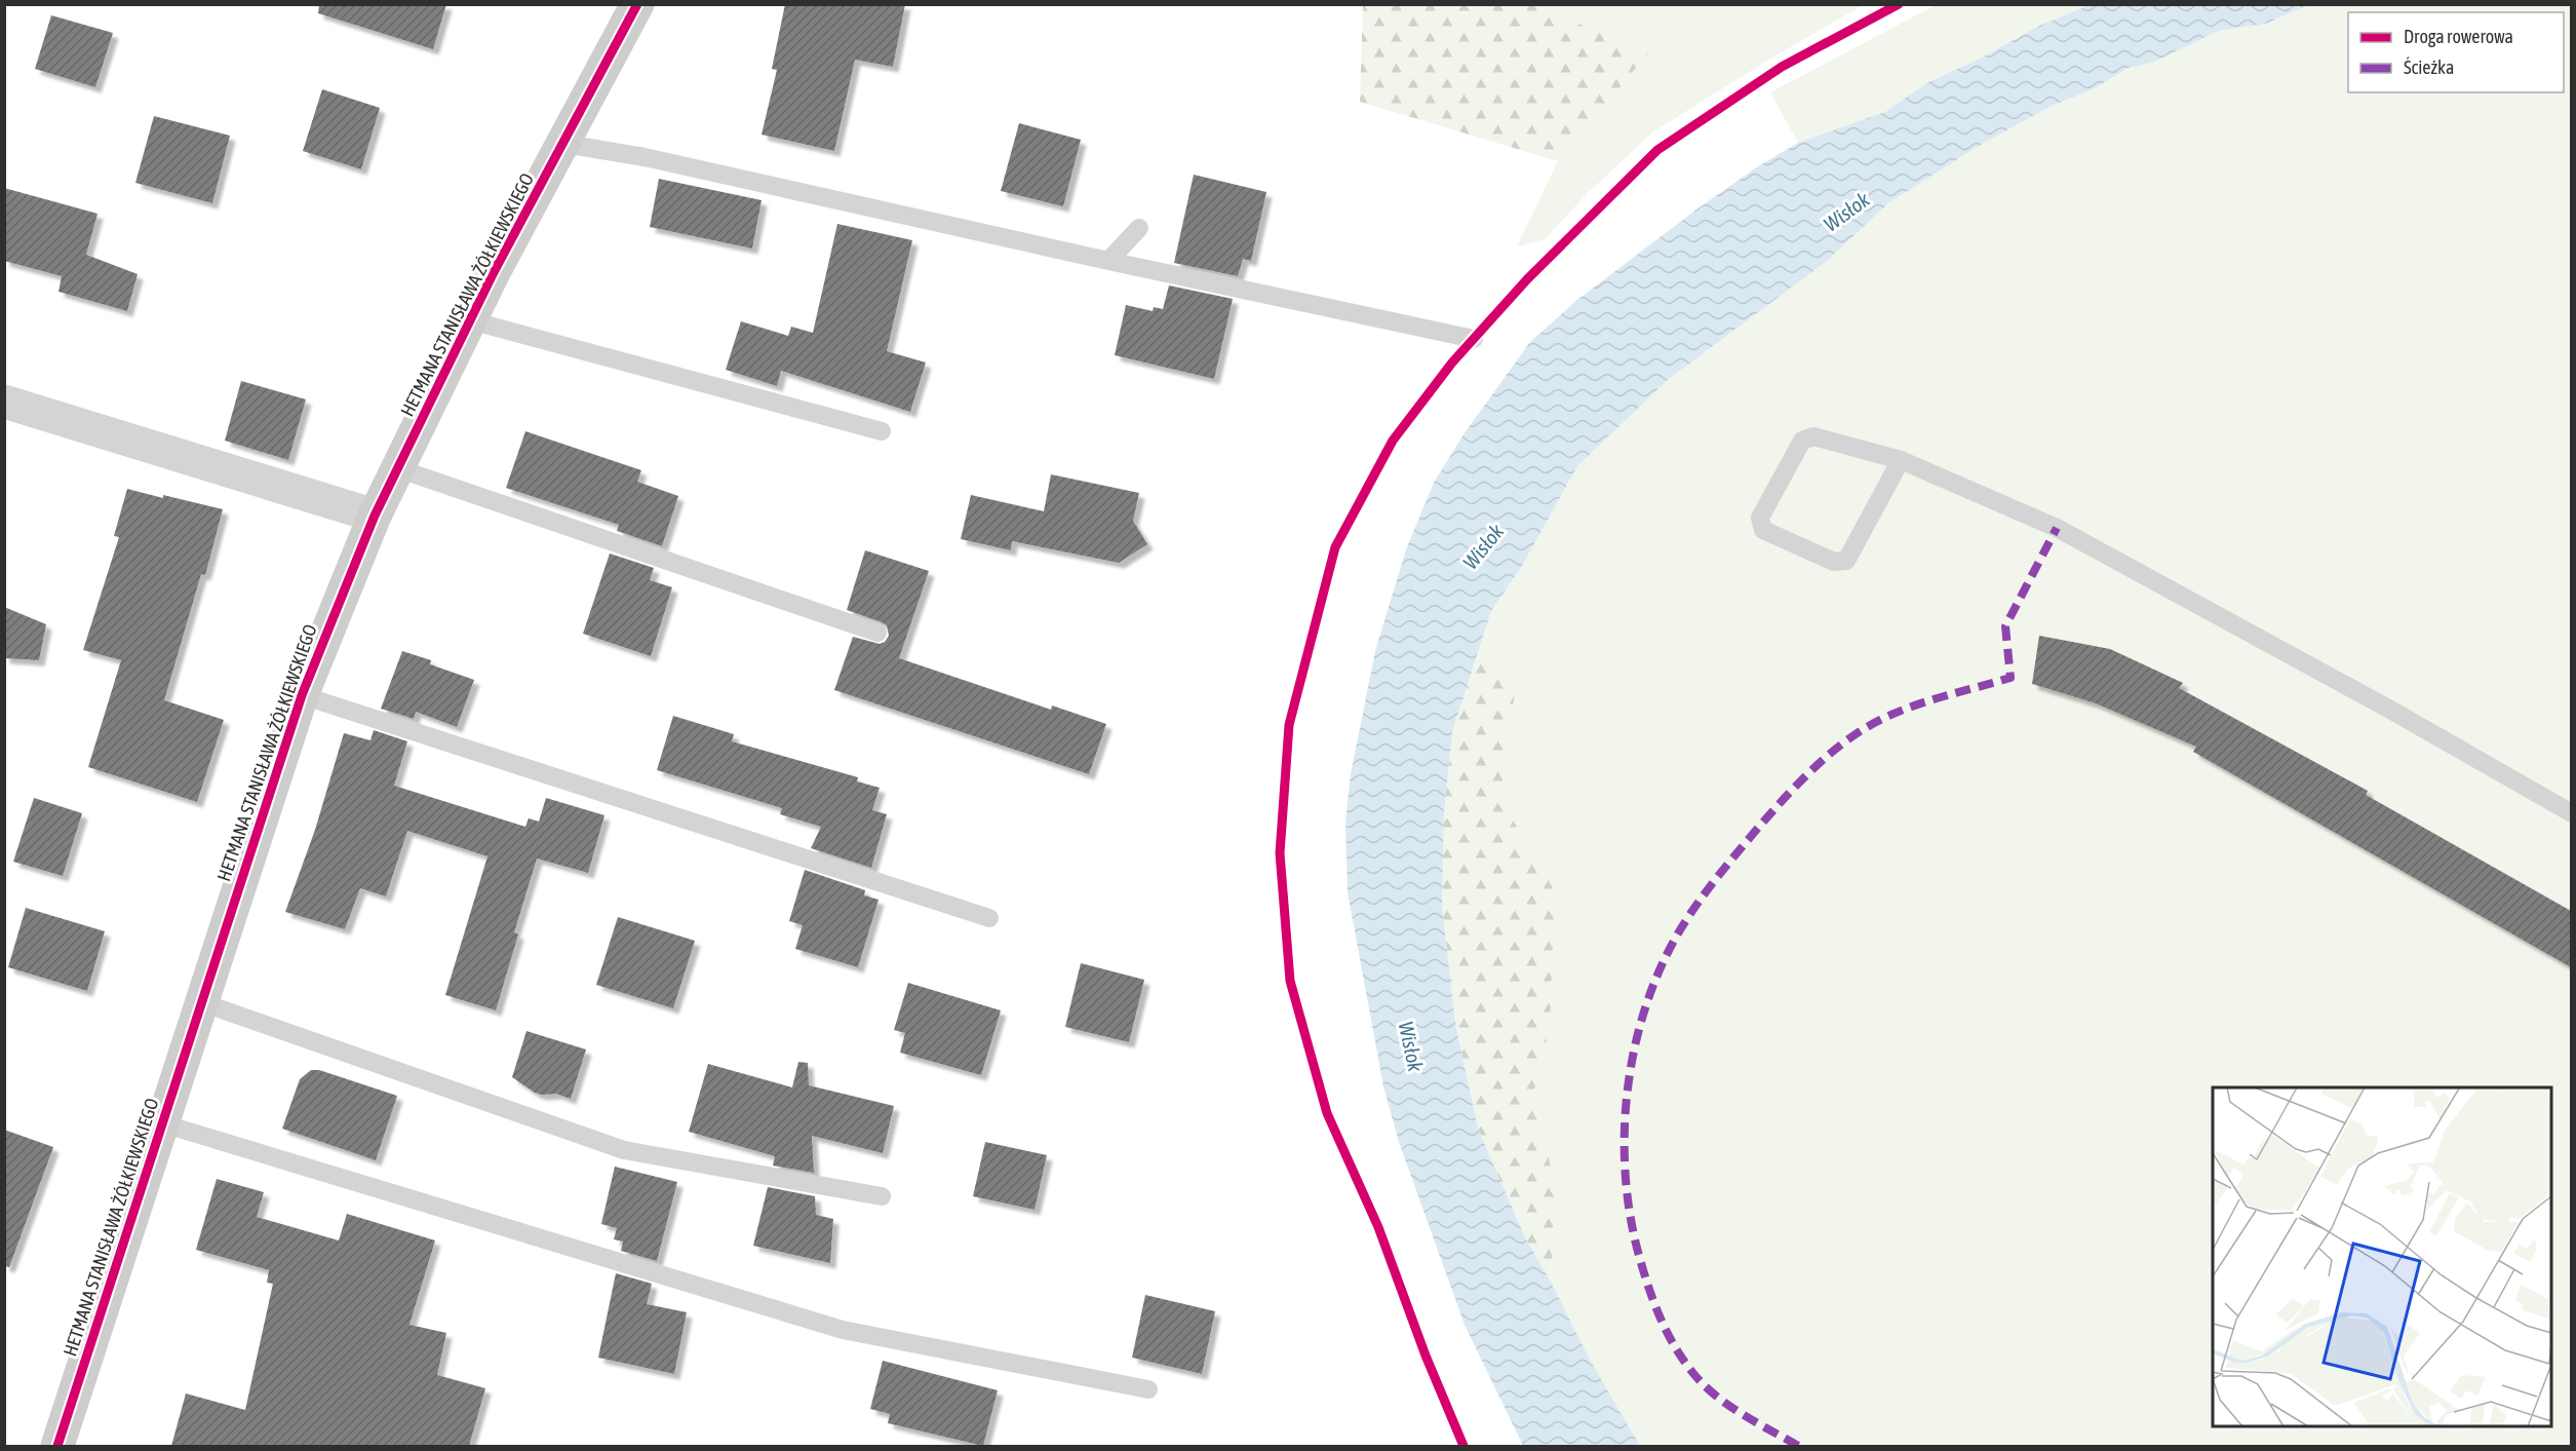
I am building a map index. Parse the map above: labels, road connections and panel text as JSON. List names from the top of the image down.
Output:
{
  "streets": {
    "street": ["HETMANA STANISŁAWA ŻÓŁKIEWSKIEGO"]
  },
  "water": ["Wisłok"],
  "legend": ["Droga rowerowa", "Ścieżka"]
}
